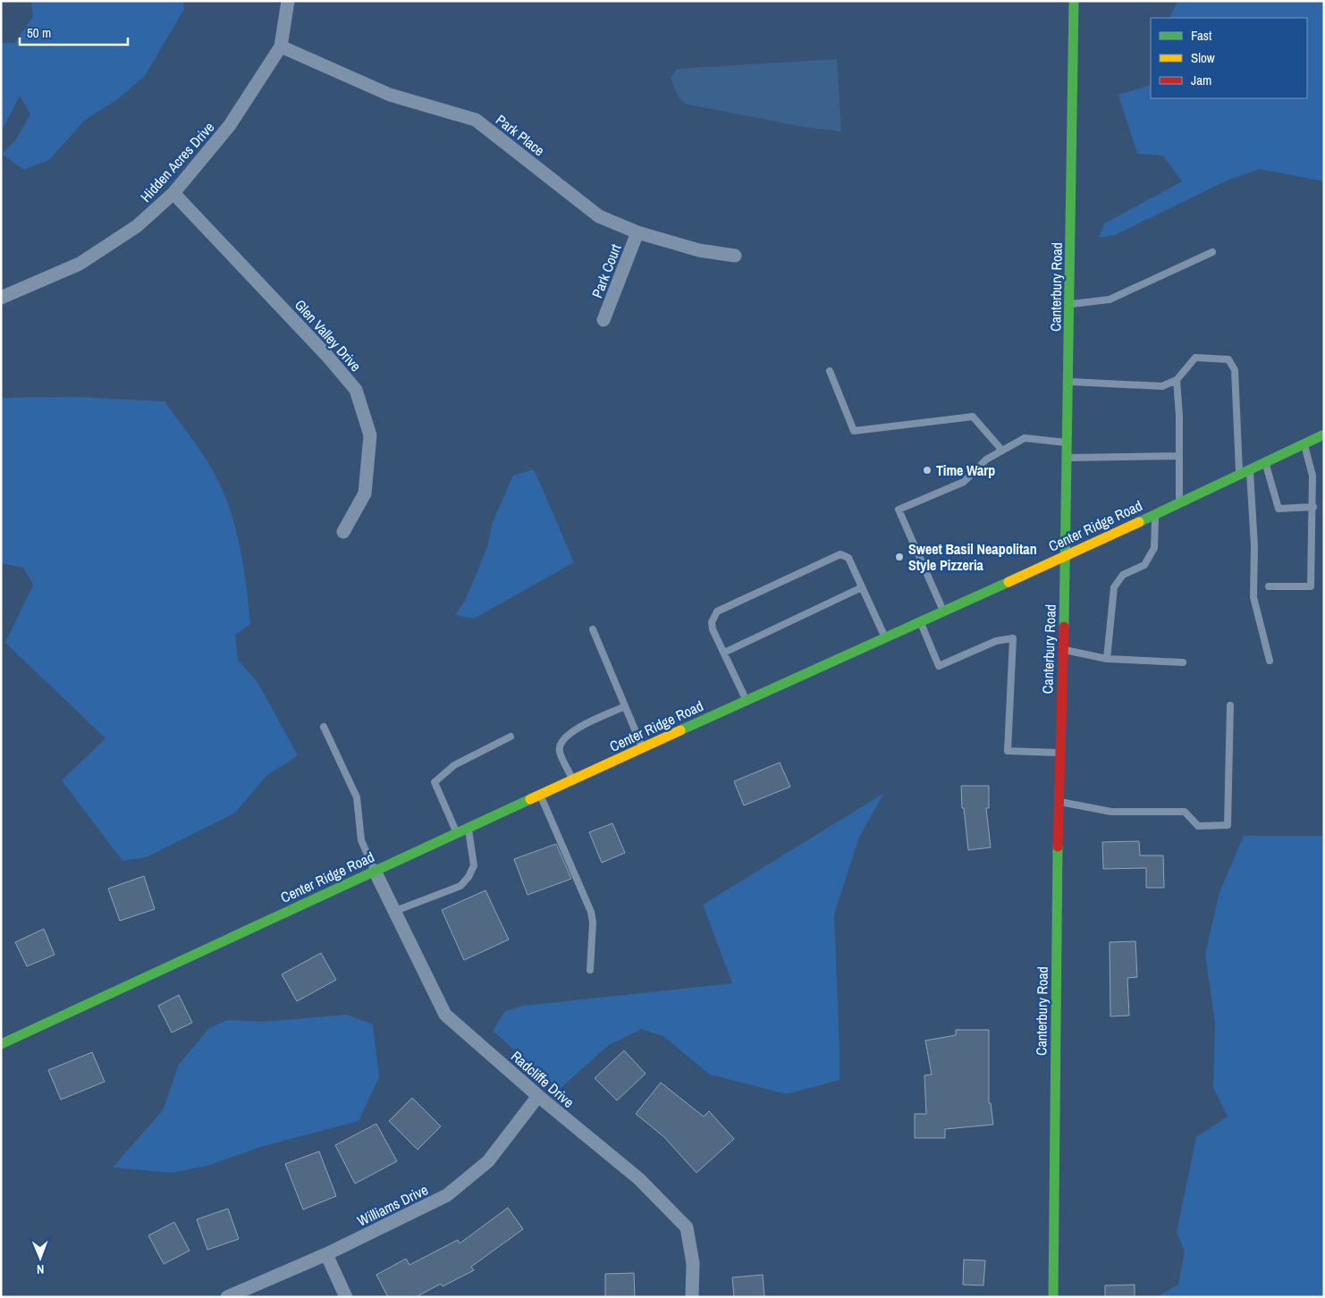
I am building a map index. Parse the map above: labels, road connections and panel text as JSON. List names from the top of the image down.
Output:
{
  "streets": {
    "main road": ["Canterbury Road", "Center Ridge Road"],
    "street": [
      "Park Place",
      "Hidden Acres Drive",
      "Park Court",
      "Glen Valley Drive",
      "Radcliffe Drive",
      "Williams Drive"
    ]
  },
  "crossings": [
    ["Park Place", "Hidden Acres Drive"],
    ["Park Place", "Park Court"],
    ["Hidden Acres Drive", "Glen Valley Drive"],
    ["Canterbury Road", "Center Ridge Road"],
    ["Center Ridge Road", "Radcliffe Drive"],
    ["Radcliffe Drive", "Williams Drive"]
  ],
  "places": ["Time Warp", "Sweet Basil Neapolitan Style Pizzeria"],
  "legend": ["Fast", "Slow", "Jam"],
  "scale_bar": "50 m",
  "north": "bottom"
}
